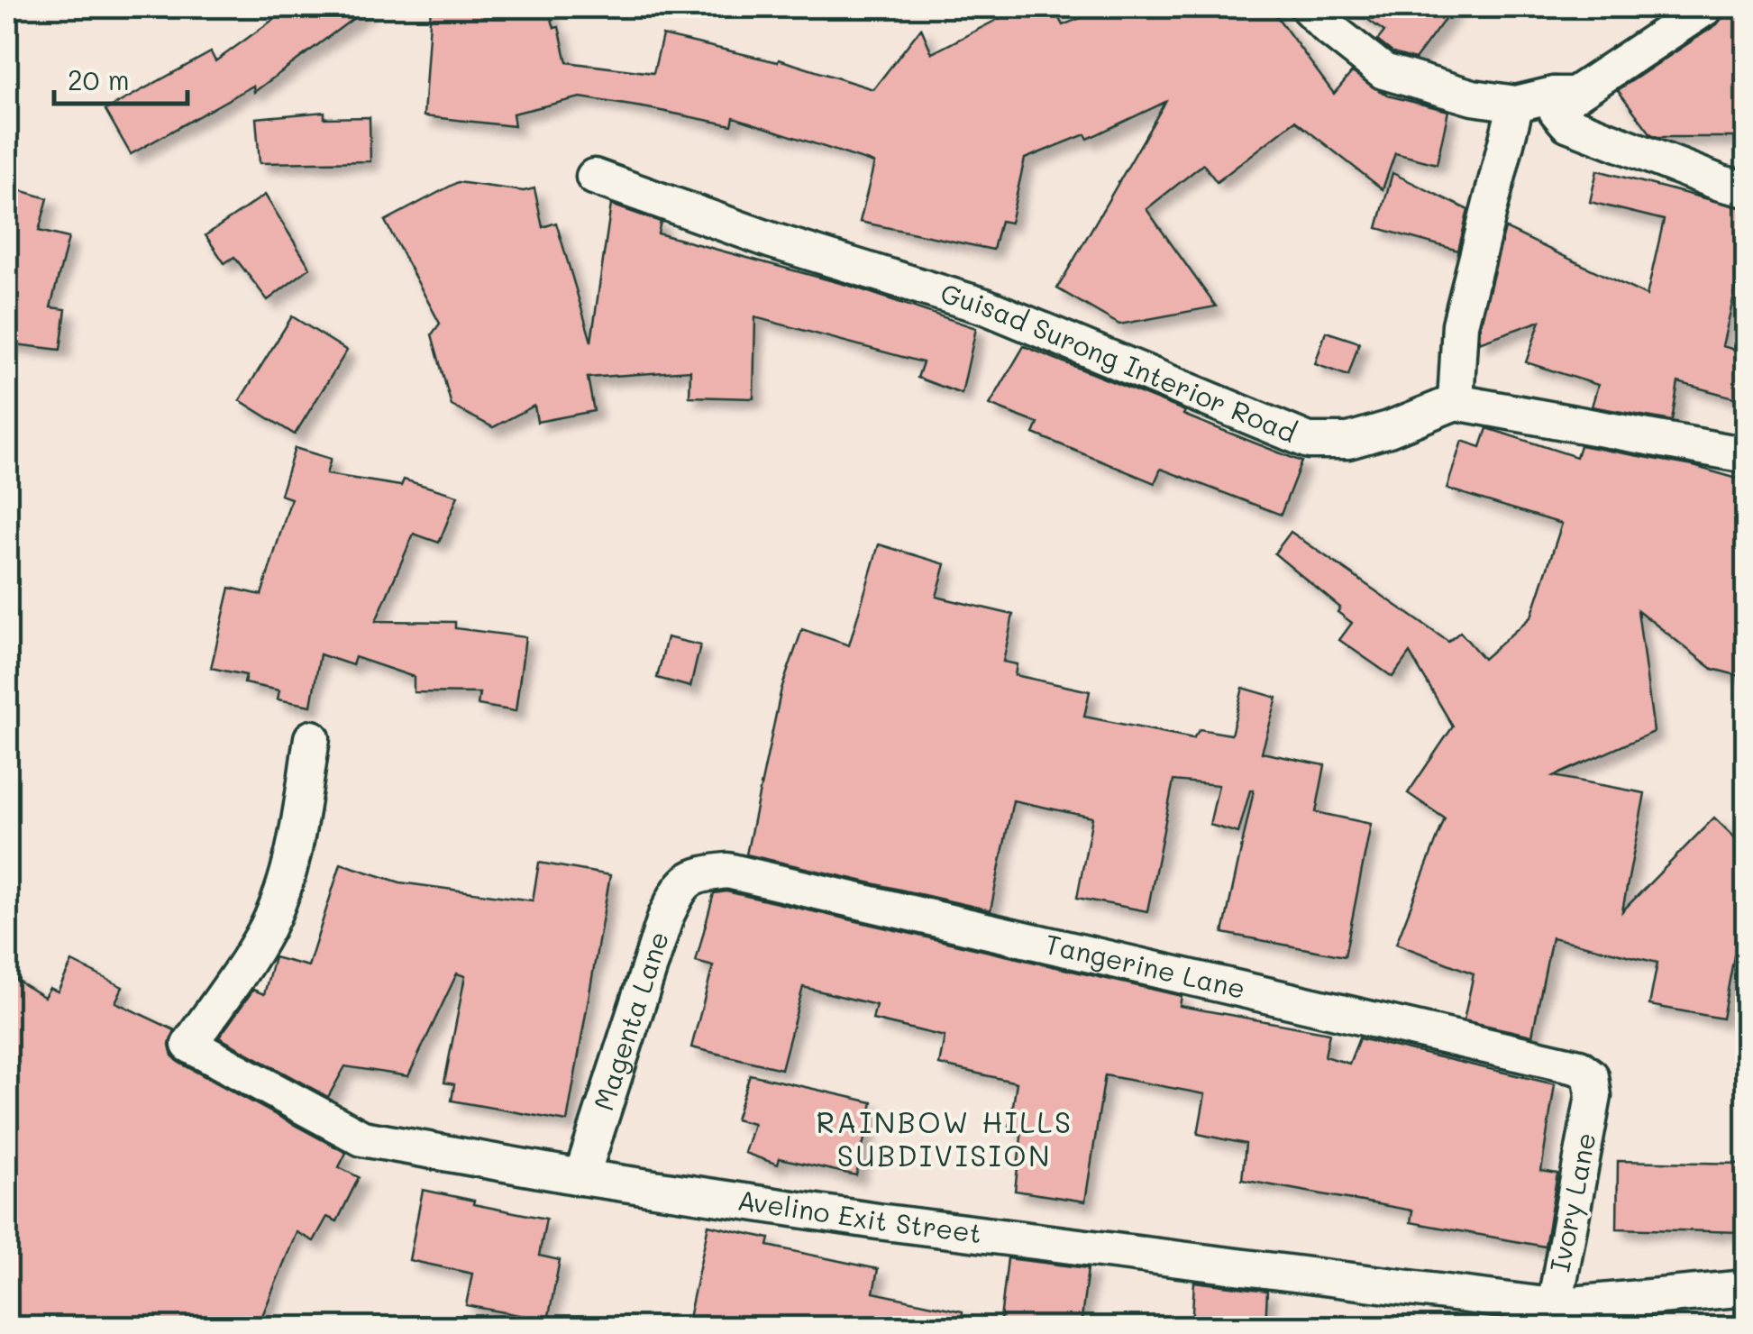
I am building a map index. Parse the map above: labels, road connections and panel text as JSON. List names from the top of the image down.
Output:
{
  "streets": {
    "street": [
      "Guisad Surong Interior Road",
      "Tangerine Lane",
      "Magenta Lane",
      "Ivory Lane",
      "Avelino Exit Street"
    ]
  },
  "crossings": [
    ["Tangerine Lane", "Magenta Lane"],
    ["Tangerine Lane", "Ivory Lane"],
    ["Magenta Lane", "Avelino Exit Street"],
    ["Ivory Lane", "Avelino Exit Street"]
  ],
  "districts": ["RAINBOW HILLS SUBDIVISION"],
  "scale_bar": "20 m"
}
